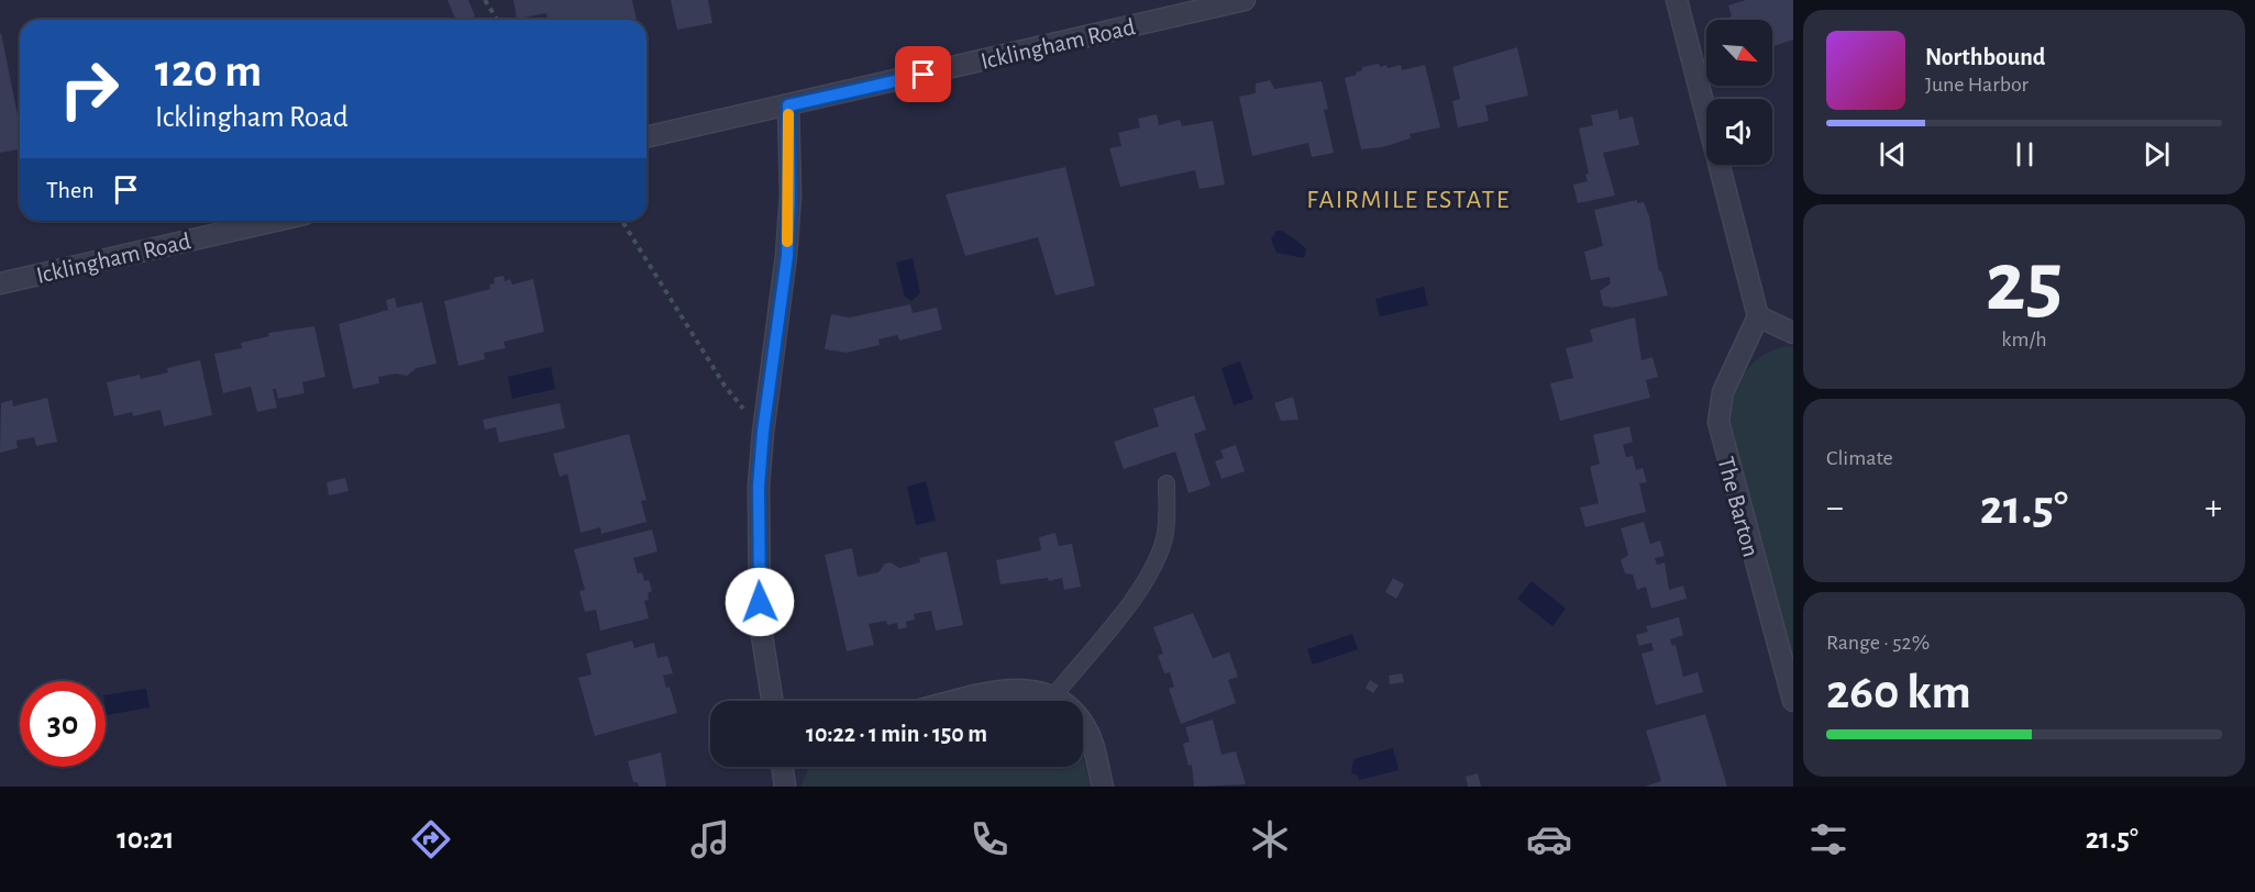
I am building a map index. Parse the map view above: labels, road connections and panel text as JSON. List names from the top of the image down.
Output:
{
  "streets": {
    "street": ["Icklingham Road", "The Barton"]
  },
  "districts": ["FAIRMILE ESTATE"],
  "north": "bottom right",
  "page": {
    "turn": ["120 m", "Icklingham Road"],
    "song": ["Northbound", "June Harbor"],
    "then": "Then",
    "tile": [
      ["25", "km/h"],
      "Climate",
      ["Range · 52%", "260 km"]
    ],
    "heat": ["−", "21.5°", "+"],
    "limit": "30",
    "trip": "10:22 · 1 min · 150 m",
    "tabs": ["10:21", "21.5°"]
  }
}
